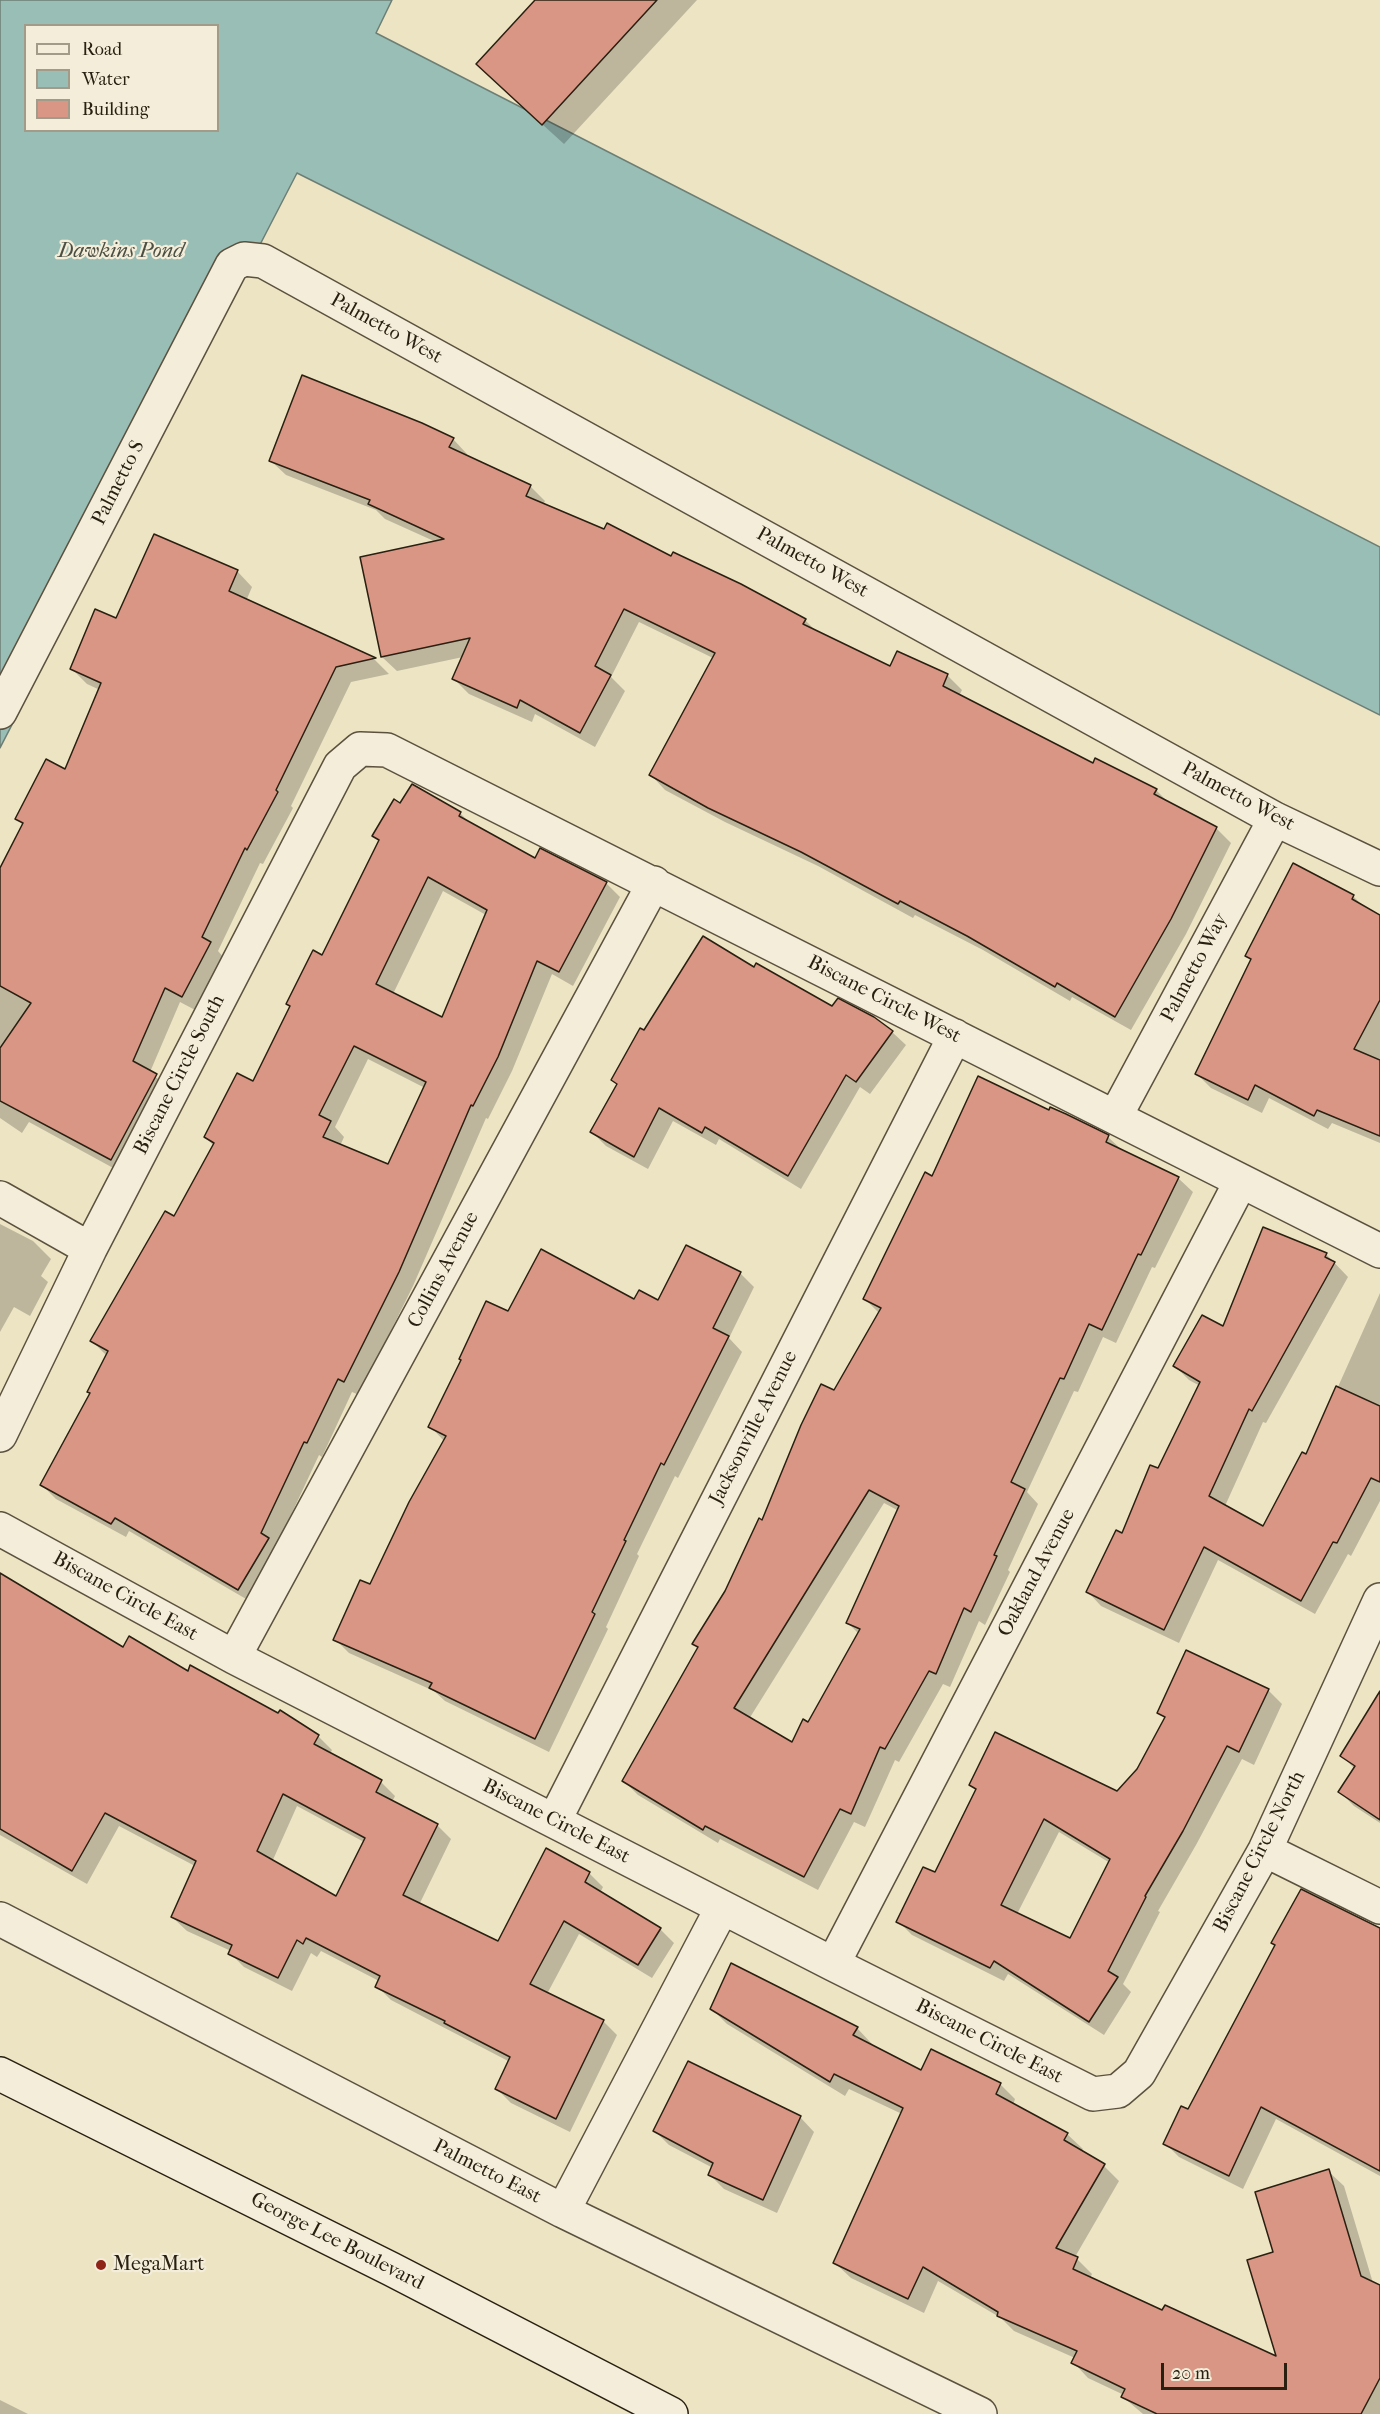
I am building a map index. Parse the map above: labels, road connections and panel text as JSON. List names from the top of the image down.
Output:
{
  "streets": {
    "street": [
      "Palmetto West",
      "Palmetto S",
      "Palmetto Way",
      "Biscane Circle West",
      "Biscane Circle South",
      "Collins Avenue",
      "Jacksonville Avenue",
      "Oakland Avenue",
      "Biscane Circle East",
      "Biscane Circle North",
      "Palmetto East",
      "George Lee Boulevard"
    ]
  },
  "crossings": [
    ["Palmetto West", "Palmetto S"],
    ["Palmetto West", "Palmetto Way"],
    ["Palmetto Way", "Biscane Circle West"],
    ["Biscane Circle West", "Biscane Circle South"],
    ["Biscane Circle West", "Collins Avenue"],
    ["Biscane Circle West", "Jacksonville Avenue"],
    ["Biscane Circle West", "Oakland Avenue"],
    ["Collins Avenue", "Biscane Circle East"],
    ["Jacksonville Avenue", "Biscane Circle East"],
    ["Oakland Avenue", "Biscane Circle East"],
    ["Biscane Circle East", "Biscane Circle North"]
  ],
  "water": ["Dawkins Pond"],
  "places": ["MegaMart"],
  "legend": ["Road", "Water", "Building"],
  "scale_bar": "20 m"
}
